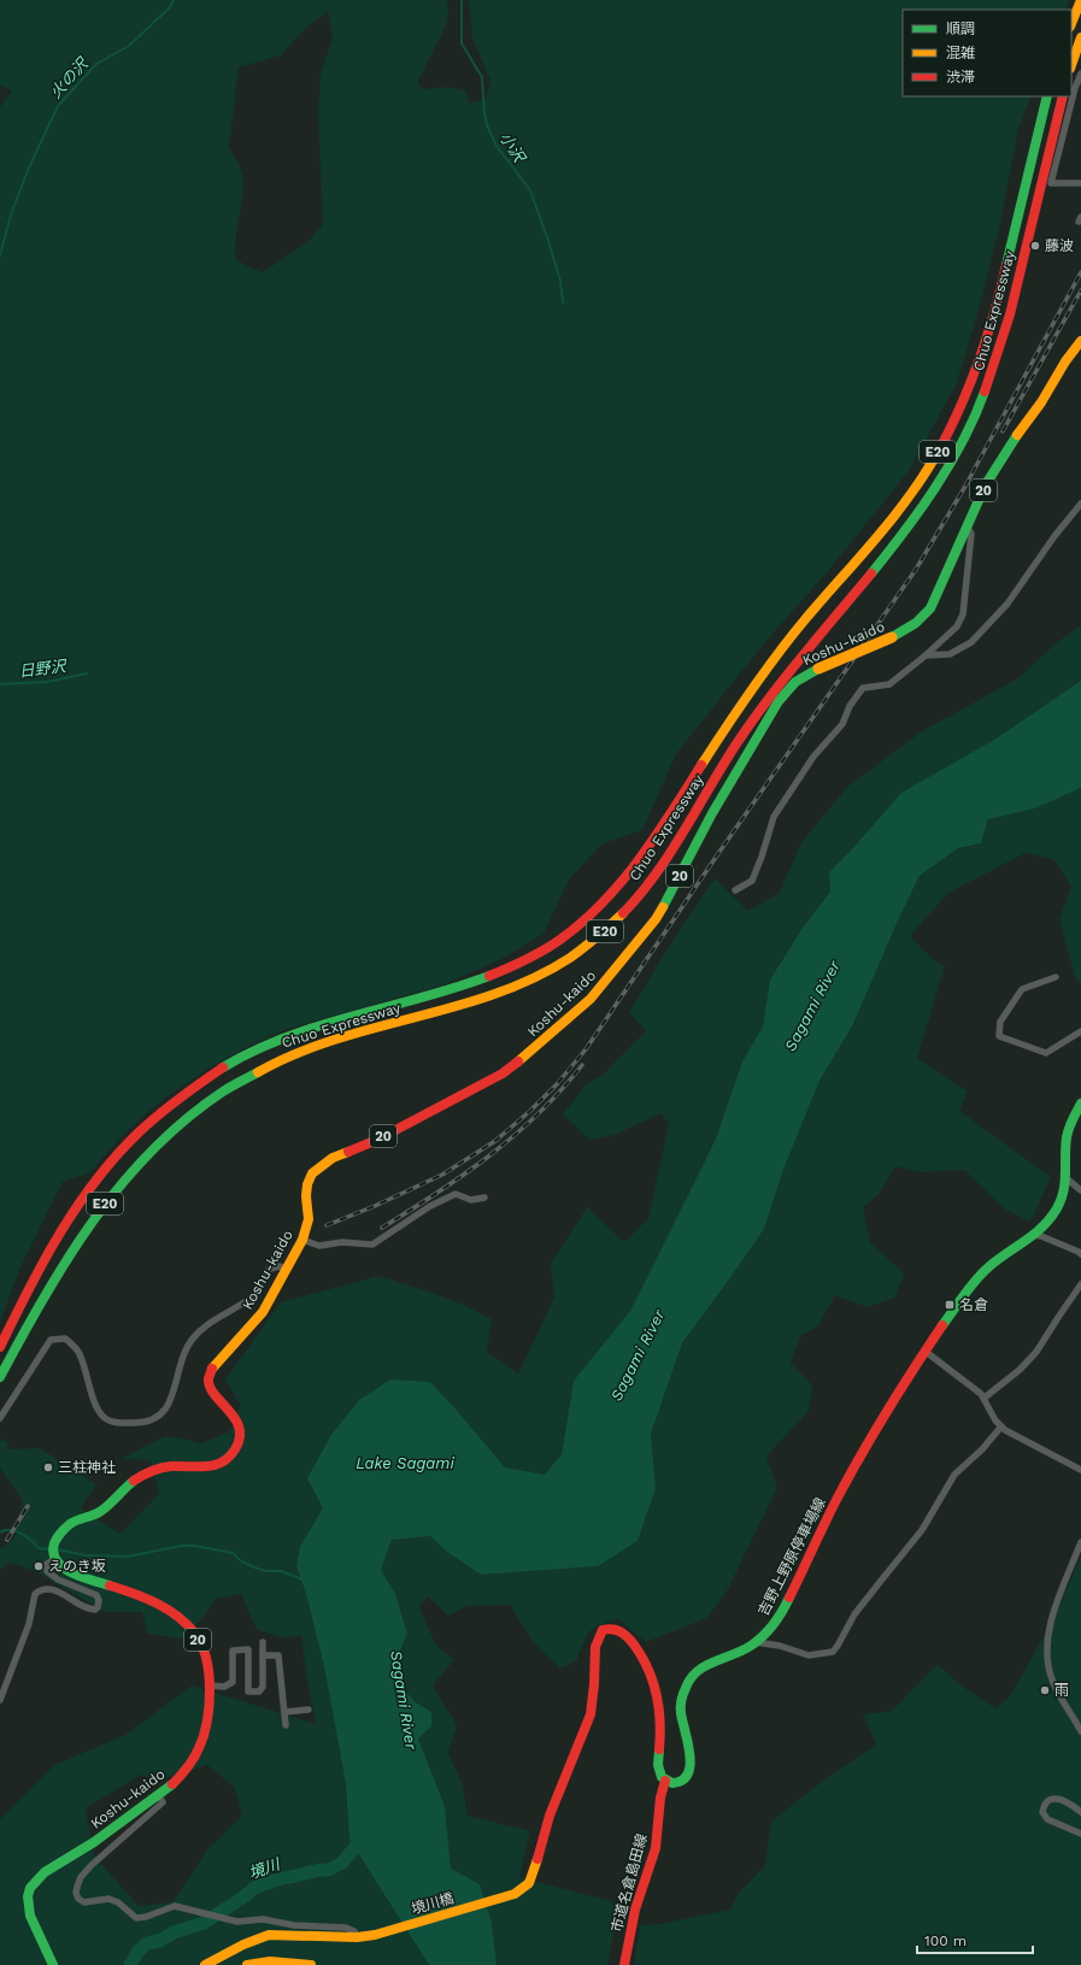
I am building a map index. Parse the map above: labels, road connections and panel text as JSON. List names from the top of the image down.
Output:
{
  "streets": {
    "main road": [
      "Chuo Expressway",
      "E20",
      "20",
      "Koshu-kaido",
      "吉野上野原停車場線",
      "市道名倉島田線",
      "境川橋"
    ]
  },
  "crossings": [
    ["吉野上野原停車場線", "市道名倉島田線"],
    ["吉野上野原停車場線", "境川橋"],
    ["市道名倉島田線", "境川橋"]
  ],
  "water": [
    "火の沢",
    "小沢",
    "日野沢",
    "Sagami River",
    "Lake Sagami",
    "境川"
  ],
  "places": {
    "other": [
      "藤波",
      "三柱神社",
      "えのき坂",
      "雨"
    ],
    "transit": ["名倉"]
  },
  "legend": ["順調", "混雑", "渋滞"],
  "scale_bar": "100 m"
}
